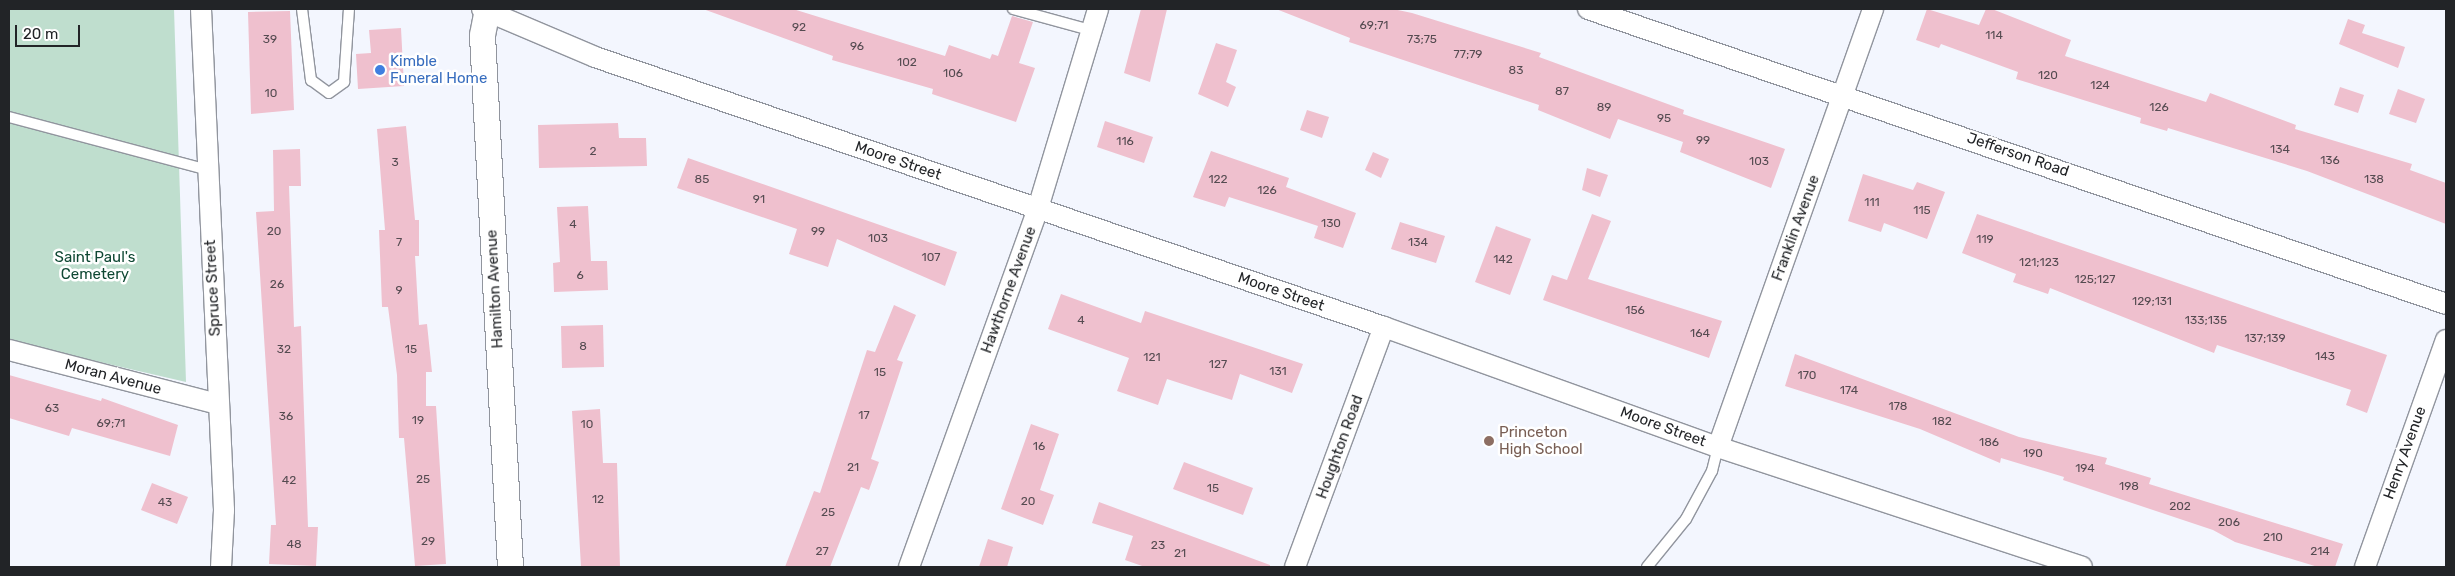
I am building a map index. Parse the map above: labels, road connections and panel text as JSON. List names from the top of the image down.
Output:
{
  "streets": {
    "street": [
      "Jefferson Road",
      "Moore Street",
      "Franklin Avenue",
      "Spruce Street",
      "Hamilton Avenue",
      "Hawthorne Avenue",
      "Moran Avenue",
      "Houghton Road",
      "Henry Avenue"
    ]
  },
  "crossings": [
    ["Jefferson Road", "Franklin Avenue"],
    ["Moore Street", "Franklin Avenue"],
    ["Moore Street", "Hamilton Avenue"],
    ["Moore Street", "Hawthorne Avenue"],
    ["Moore Street", "Houghton Road"],
    ["Spruce Street", "Moran Avenue"]
  ],
  "parks": ["Saint Paul's Cemetery"],
  "places": ["Kimble Funeral Home", "Princeton High School"],
  "house_numbers": [
    "69;71",
    "92",
    "114",
    "39",
    "73;75",
    "96",
    "77;79",
    "102",
    "83",
    "106",
    "120",
    "124",
    "87",
    "10",
    "89",
    "126",
    "95",
    "99",
    "116",
    "134",
    "2",
    "136",
    "103",
    "3",
    "85",
    "122",
    "138",
    "126",
    "91",
    "111",
    "115",
    "130",
    "4",
    "20",
    "99",
    "103",
    "119",
    "7",
    "134",
    "107",
    "142",
    "121;123",
    "6",
    "125;127",
    "26",
    "9",
    "129;131",
    "156",
    "4",
    "133;135",
    "164",
    "137;139",
    "8",
    "32",
    "15",
    "143",
    "121",
    "127",
    "131",
    "15",
    "170",
    "174",
    "178",
    "63",
    "17",
    "36",
    "19",
    "182",
    "69;71",
    "10",
    "186",
    "16",
    "190",
    "21",
    "194",
    "25",
    "42",
    "198",
    "15",
    "12",
    "20",
    "43",
    "202",
    "25",
    "206",
    "210",
    "29",
    "48",
    "23",
    "27",
    "214",
    "21"
  ],
  "scale_bar": "20 m"
}
